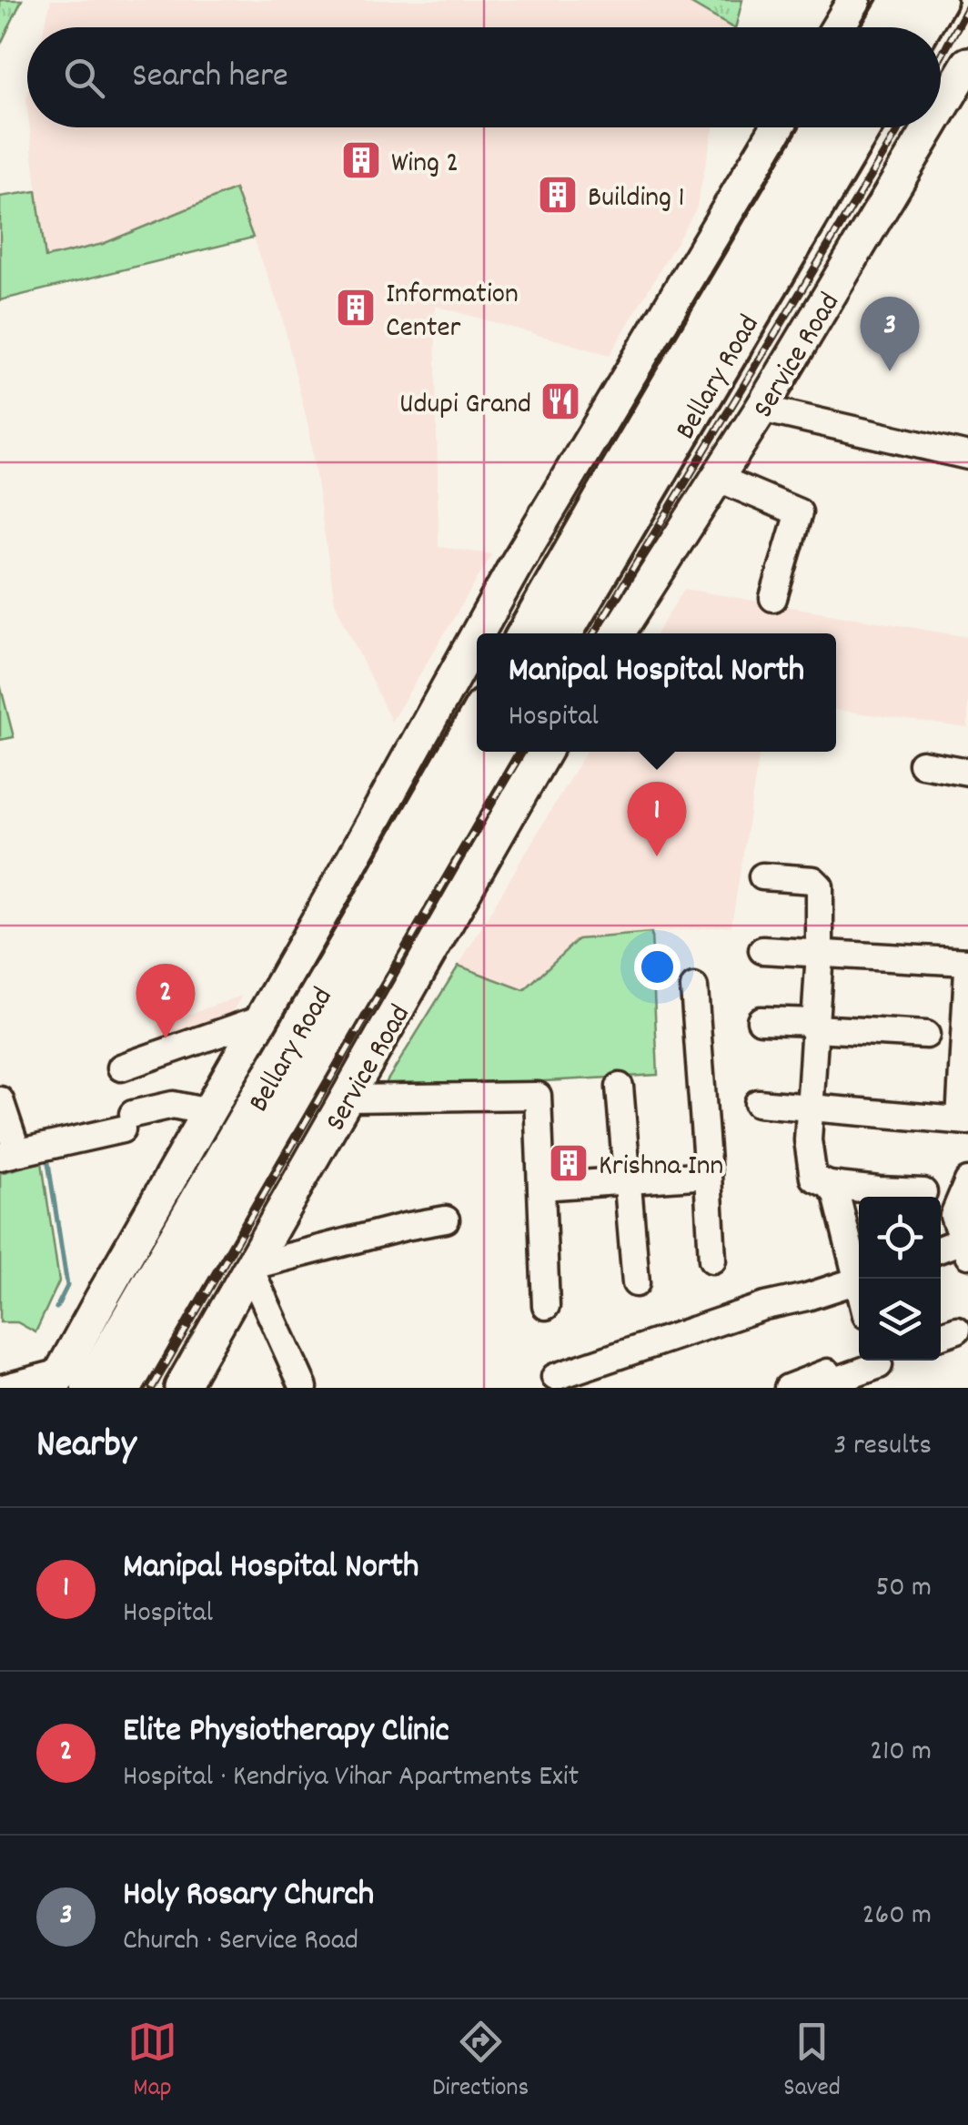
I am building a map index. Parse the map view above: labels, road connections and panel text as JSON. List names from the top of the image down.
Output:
{
  "streets": {
    "highway": ["Bellary Road"],
    "main road": ["Service Road"]
  },
  "places": {
    "building": [
      "Wing 2",
      "Building 1",
      "Information Center",
      "Krishna Inn"
    ],
    "restaurant": ["Udupi Grand"]
  },
  "page": {
    "search": "Search here",
    "pins": ["3", "1", "2"],
    "popup": ["Manipal Hospital North", "Hospital"],
    "heading": ["Nearby", "3 results"],
    "list": [
      {
        "mark": "1",
        "name": "Manipal Hospital North",
        "note": "Hospital",
        "value": "50 m"
      },
      {
        "mark": "2",
        "name": "Elite Physiotherapy Clinic",
        "note": "Hospital · Kendriya Vihar Apartments Exit",
        "value": "210 m"
      },
      {
        "mark": "3",
        "name": "Holy Rosary Church",
        "note": "Church · Service Road",
        "value": "260 m"
      }
    ],
    "nav": ["Map", "Directions", "Saved"]
  }
}
